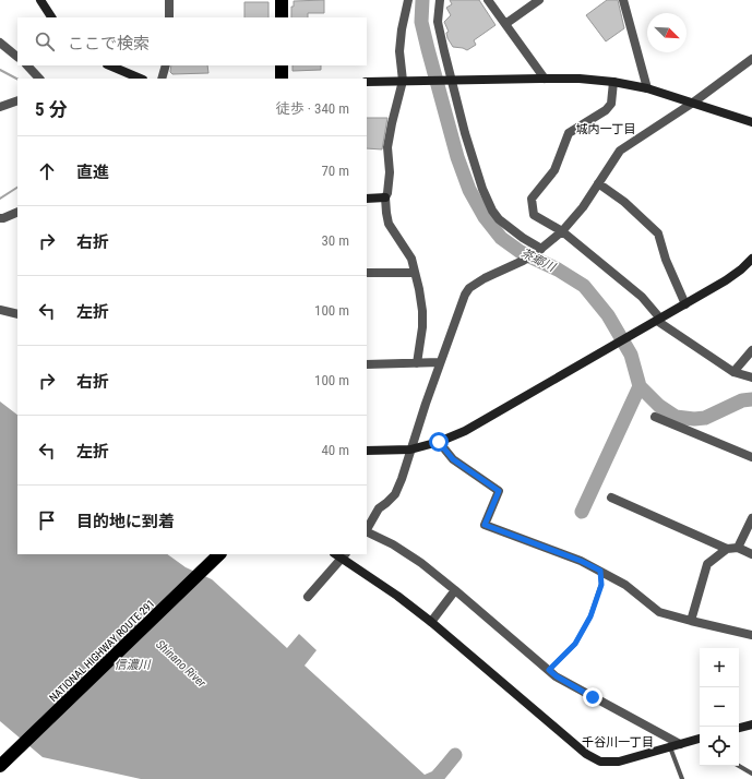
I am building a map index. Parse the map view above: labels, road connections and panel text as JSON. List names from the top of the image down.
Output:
{
  "streets": {
    "highway": ["NATIONAL HIGHWAY ROUTE 291"]
  },
  "districts": ["城内一丁目", "千谷川一丁目"],
  "water": ["茶郷川", "Shinano River", "信濃川"],
  "north": "bottom right",
  "page": {
    "search": "ここで検索",
    "heading": ["5 分", "徒歩 · 340 m"],
    "list": [
      ["直進", "70 m"],
      ["右折", "30 m"],
      ["左折", "100 m"],
      ["右折", "100 m"],
      ["左折", "40 m"],
      "目的地に到着"
    ],
    "map_buttons": ["+", "−"]
  }
}
